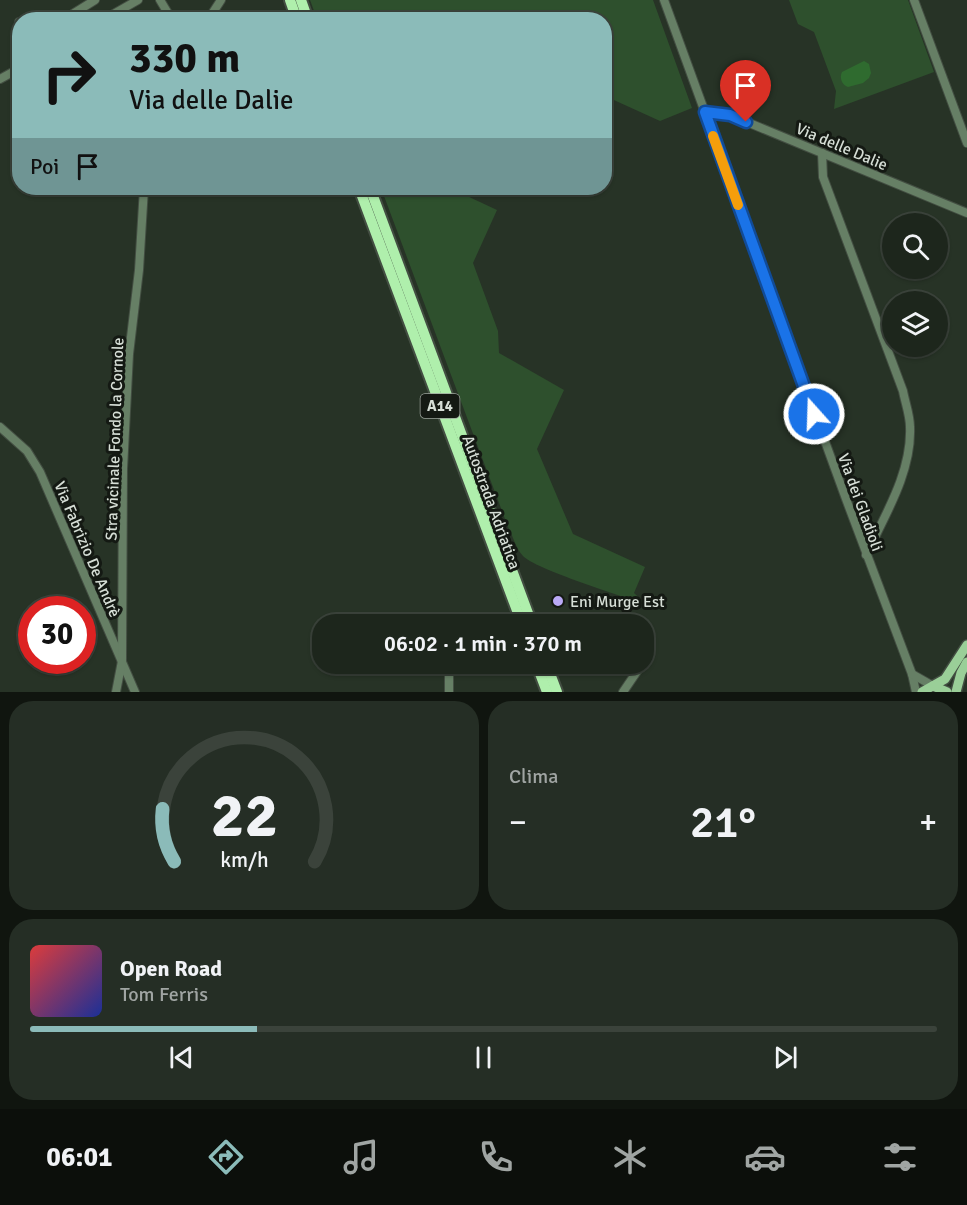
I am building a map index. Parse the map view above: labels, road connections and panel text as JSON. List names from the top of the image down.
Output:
{
  "streets": {
    "highway": ["A14", "Autostrada Adriatica"],
    "street": [
      "Via delle Dalie",
      "Stra vicinale Fondo la Cornole",
      "Via dei Gladioli",
      "Via Fabrizio De Andrè"
    ]
  },
  "crossings": [
    ["Via delle Dalie", "Via dei Gladioli"],
    ["Stra vicinale Fondo la Cornole", "Via Fabrizio De Andrè"]
  ],
  "places": ["Eni Murge Est"],
  "page": {
    "turn": ["330 m", "Via delle Dalie"],
    "then": "Poi",
    "limit": "30",
    "trip": "06:02 · 1 min · 370 m",
    "tile": "Clima",
    "heat": ["−", "21°", "+"],
    "song": ["Open Road", "Tom Ferris"],
    "tabs": "06:01",
    "gauge": ["22", "km/h"]
  }
}
